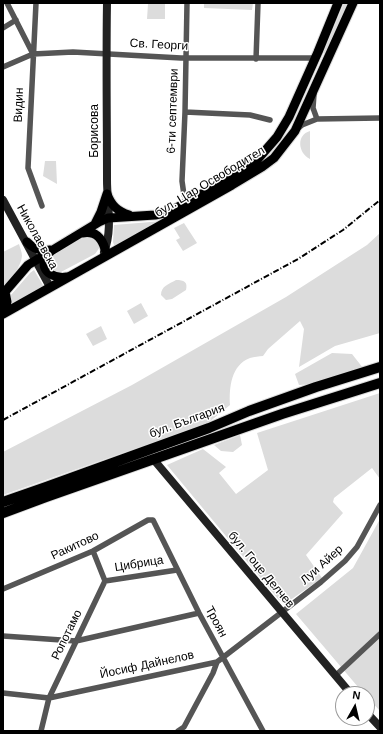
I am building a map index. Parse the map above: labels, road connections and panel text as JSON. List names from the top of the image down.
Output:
{
  "streets": {
    "highway": ["бул. България"],
    "main road": [
      "Борисова",
      "бул. Цар Освободител",
      "Николаевска",
      "бул. Гоце Делчев"
    ],
    "street": [
      "Св. Георги",
      "Видин",
      "6-ти септември",
      "Ракитово",
      "Цибрица",
      "Луи Айер",
      "Троян",
      "Ропотамо",
      "Йосиф Дайнелов"
    ]
  },
  "crossings": [
    ["Св. Георги", "Видин"],
    ["Св. Георги", "6-ти септември"],
    ["Св. Георги", "Борисова"],
    ["Св. Георги", "бул. Цар Освободител"],
    ["Борисова", "бул. Цар Освободител"],
    ["бул. Цар Освободител", "Николаевска"],
    ["Ракитово", "Троян"],
    ["Цибрица", "Троян"],
    ["Цибрица", "Ропотамо"],
    ["Луи Айер", "бул. Гоце Делчев"],
    ["Луи Айер", "Йосиф Дайнелов"],
    ["бул. Гоце Делчев", "Йосиф Дайнелов"],
    ["Троян", "Йосиф Дайнелов"],
    ["Ропотамо", "Йосиф Дайнелов"]
  ],
  "north": "top"
}
